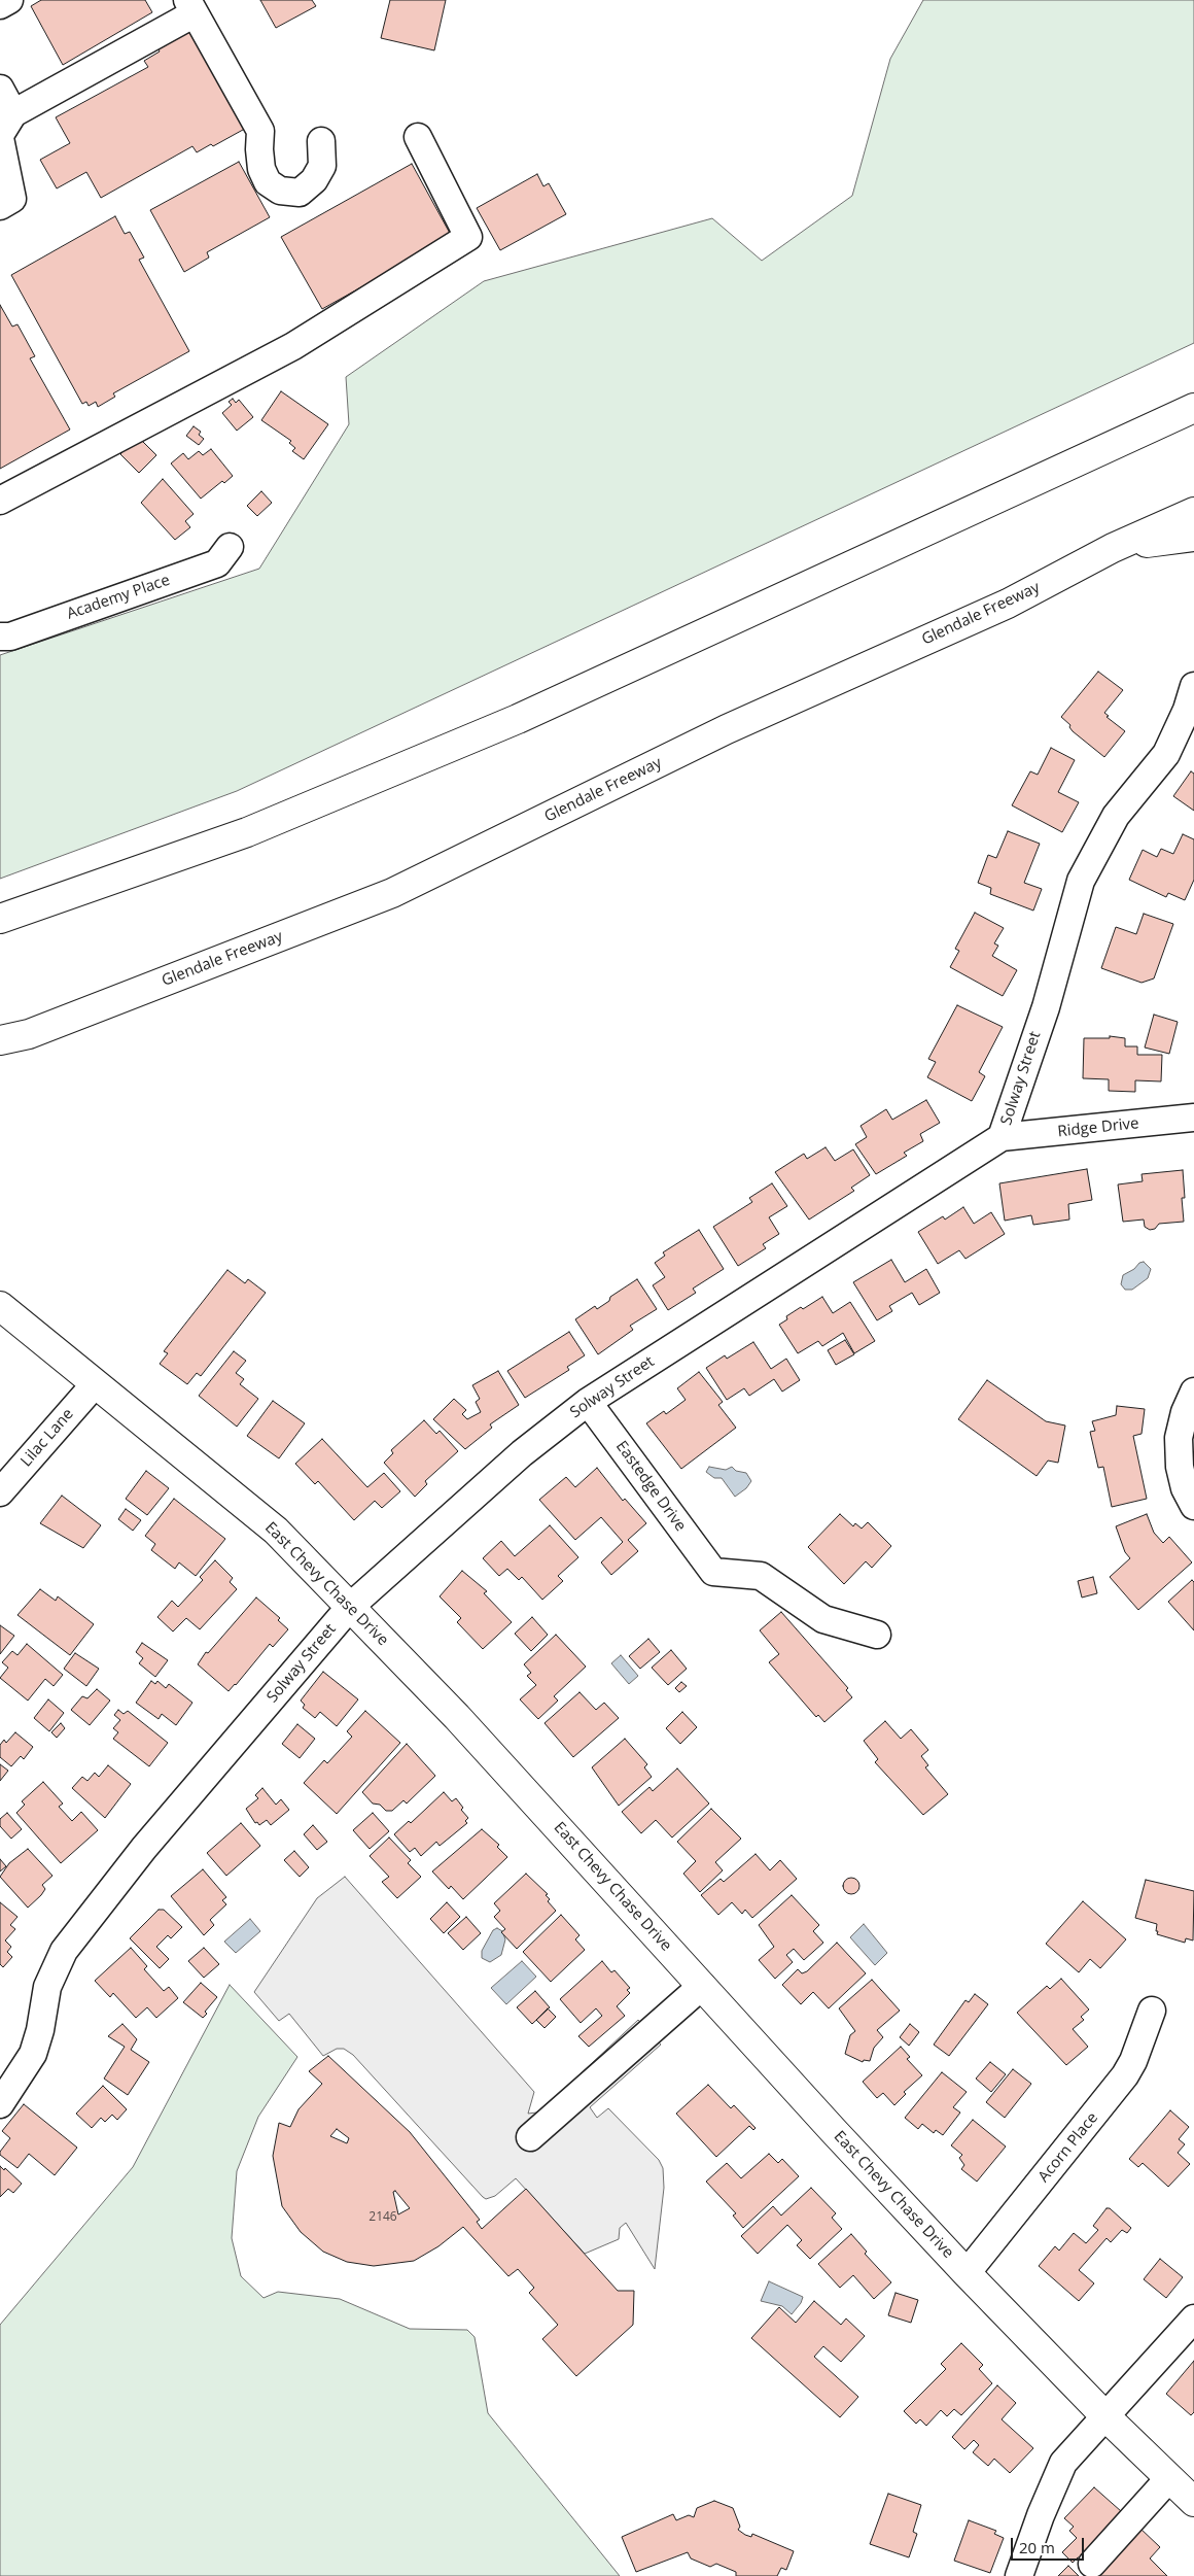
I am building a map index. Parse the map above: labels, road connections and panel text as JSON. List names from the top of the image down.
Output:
{
  "streets": {
    "main road": ["Glendale Freeway", "East Chevy Chase Drive"],
    "street": [
      "Academy Place",
      "Solway Street",
      "Ridge Drive",
      "Lilac Lane",
      "Eastedge Drive",
      "Acorn Place"
    ]
  },
  "crossings": [
    ["Solway Street", "Ridge Drive"],
    ["Solway Street", "Eastedge Drive"],
    ["Solway Street", "East Chevy Chase Drive"],
    ["Lilac Lane", "East Chevy Chase Drive"],
    ["East Chevy Chase Drive", "Acorn Place"]
  ],
  "house_numbers": ["2146"],
  "scale_bar": "20 m"
}
